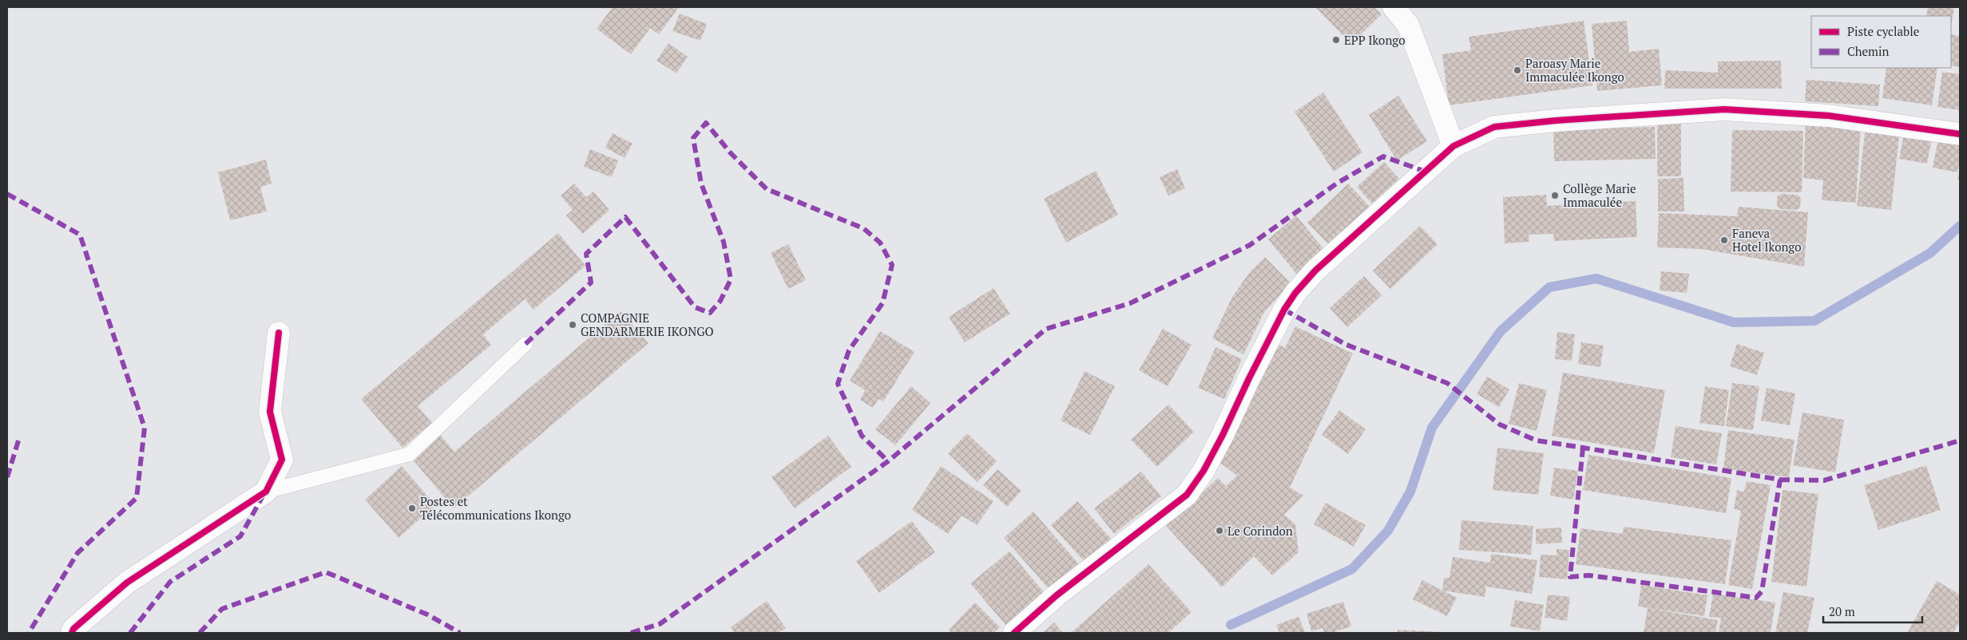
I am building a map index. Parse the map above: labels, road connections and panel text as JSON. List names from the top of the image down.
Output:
{
  "places": [
    "EPP Ikongo",
    "Paroasy Marie Immaculée Ikongo",
    "Collège Marie Immaculée",
    "Faneva Hotel Ikongo",
    "COMPAGNIE GENDARMERIE IKONGO",
    "Postes et Télécommunications Ikongo",
    "Le Corindon"
  ],
  "legend": ["Piste cyclable", "Chemin"],
  "scale_bar": "20 m"
}
